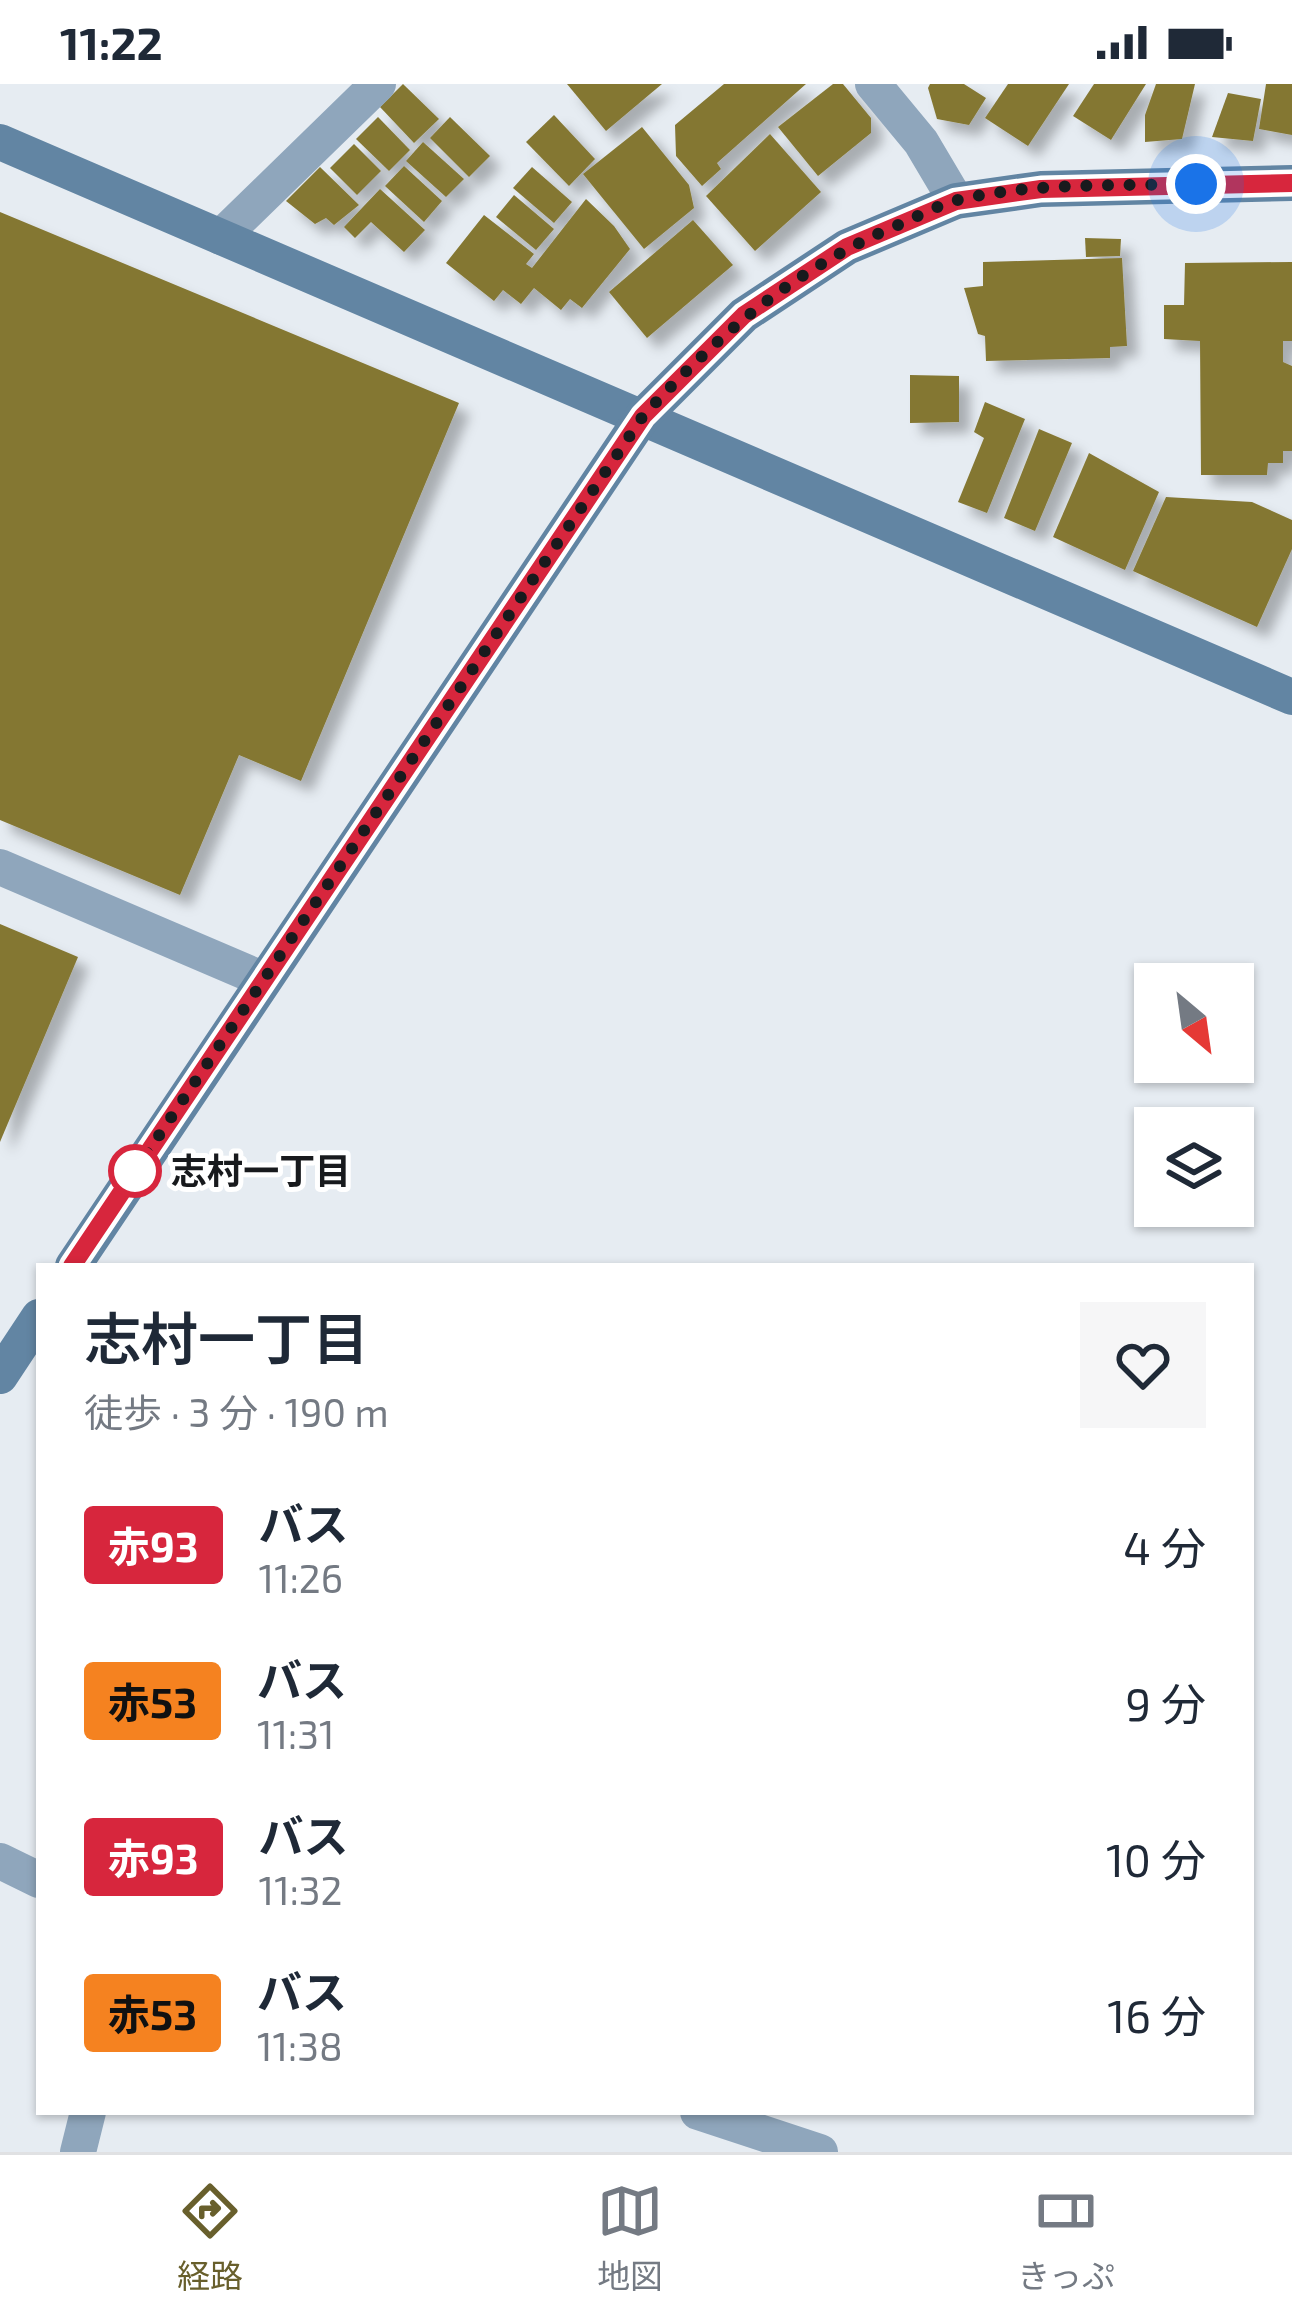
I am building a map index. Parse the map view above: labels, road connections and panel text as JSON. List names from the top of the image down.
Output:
{
  "places": ["志村一丁目"],
  "lines": ["bus line 赤93"],
  "north": "bottom right",
  "page": {
    "status": "11:22",
    "heading": ["志村一丁目", "徒歩 · 3 分 · 190 m"],
    "list": [
      {
        "mark": "赤93",
        "name": "バス",
        "note": "11:26",
        "value": "4 分"
      },
      {
        "mark": "赤53",
        "name": "バス",
        "note": "11:31",
        "value": "9 分"
      },
      {
        "mark": "赤93",
        "name": "バス",
        "note": "11:32",
        "value": "10 分"
      },
      {
        "mark": "赤53",
        "name": "バス",
        "note": "11:38",
        "value": "16 分"
      }
    ],
    "tabs": ["経路", "地図", "きっぷ"]
  }
}
